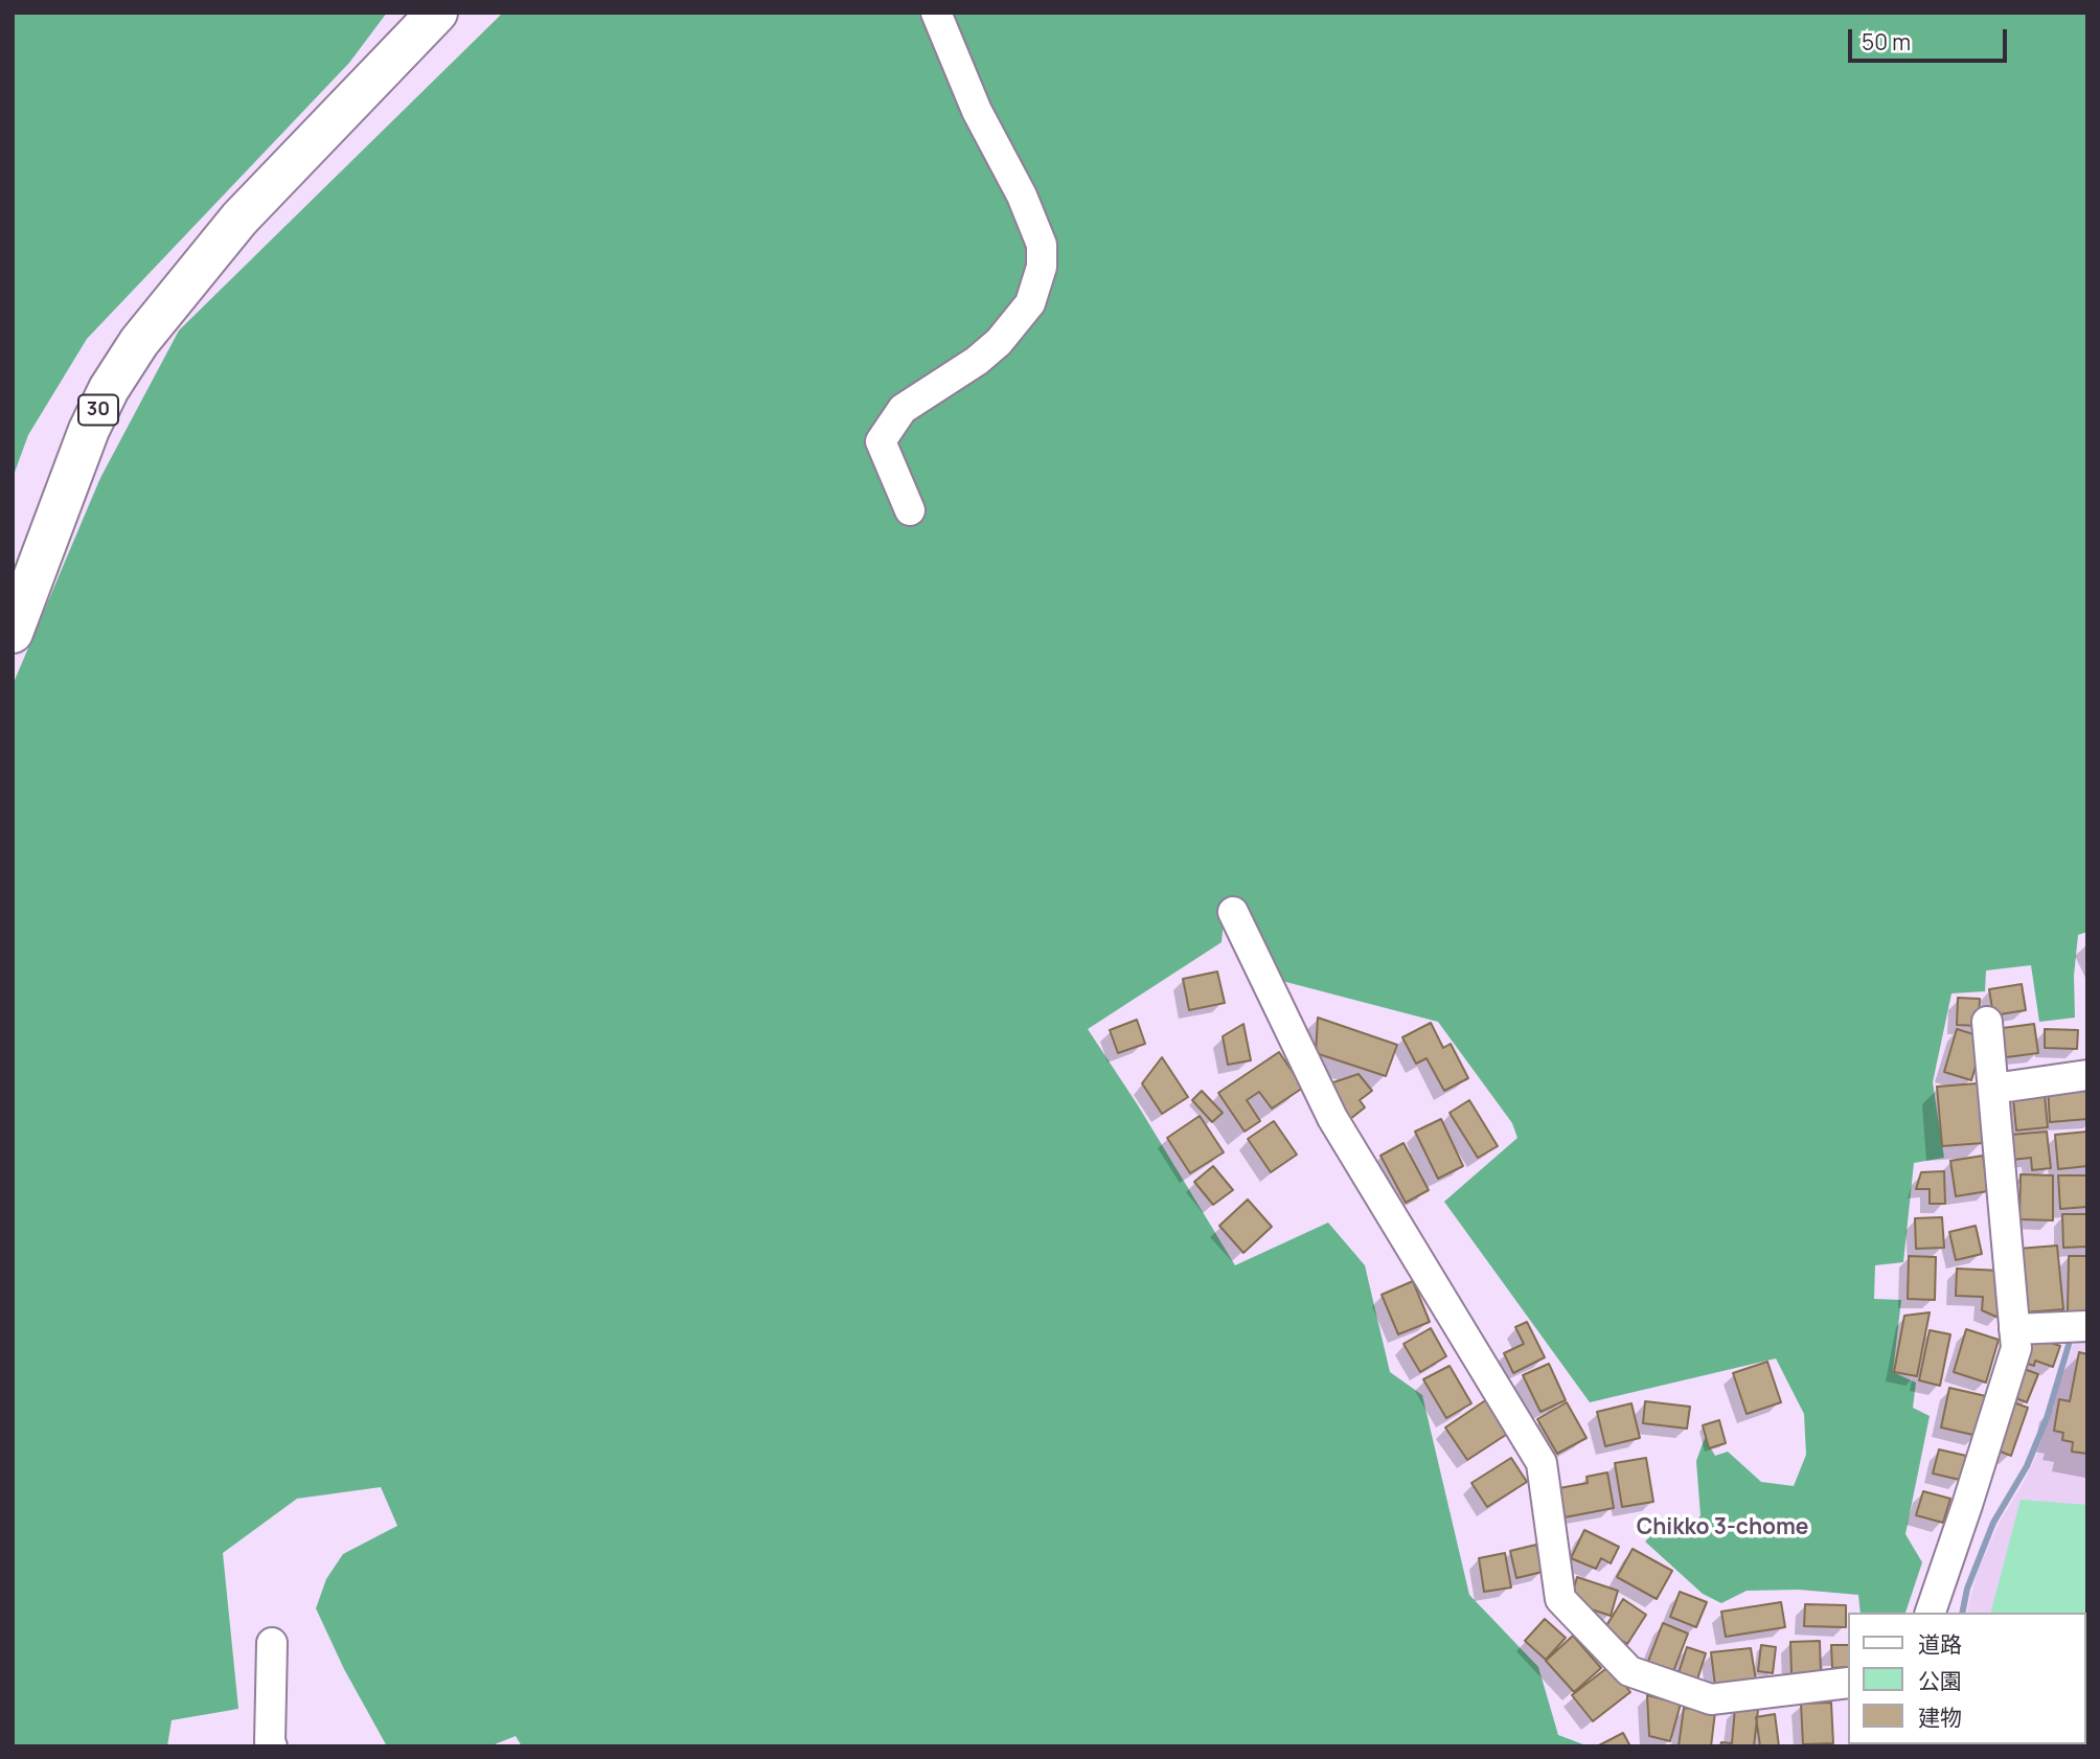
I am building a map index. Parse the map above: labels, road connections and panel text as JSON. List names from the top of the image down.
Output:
{
  "streets": {
    "highway": ["30"]
  },
  "districts": ["Chikko 3-chome"],
  "legend": ["道路", "公園", "建物"],
  "scale_bar": "50 m"
}
